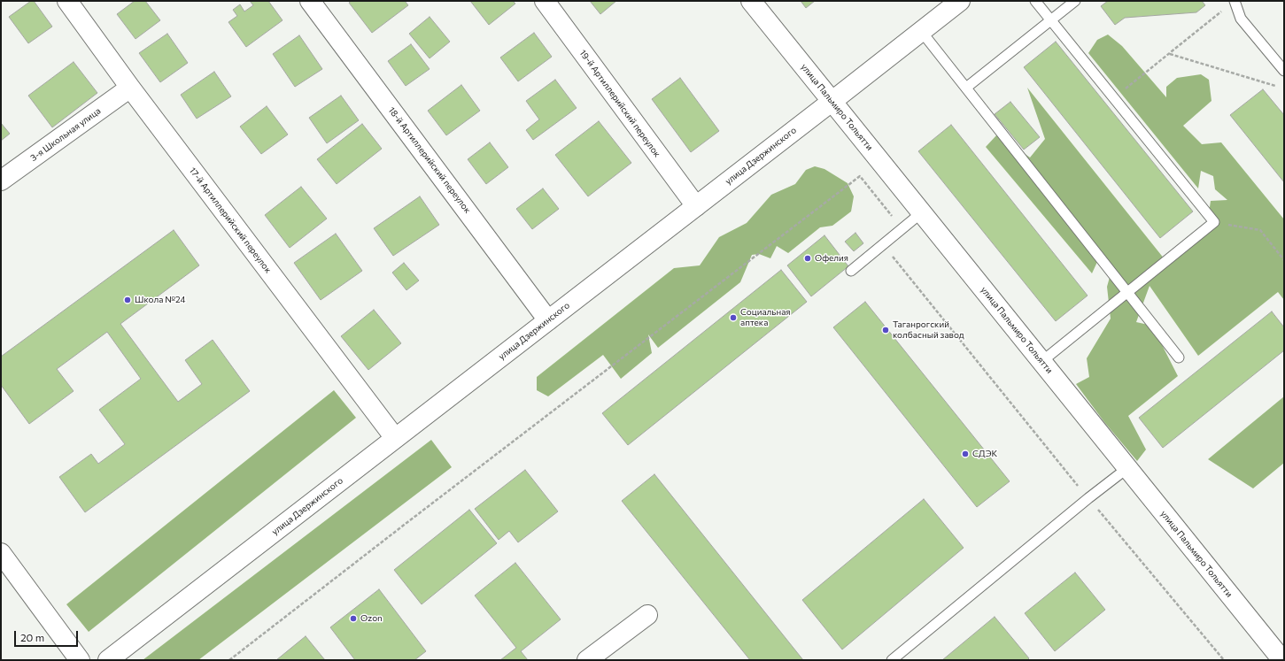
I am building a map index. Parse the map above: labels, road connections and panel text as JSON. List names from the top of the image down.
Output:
{
  "streets": {
    "street": [
      "19-й Артиллерийский переулок",
      "улица Пальмиро Тольятти",
      "3-я Школьная улица",
      "улица Дзержинского",
      "18-й Артиллерийский переулок",
      "17-й Артиллерийский переулок"
    ]
  },
  "crossings": [
    ["19-й Артиллерийский переулок", "улица Дзержинского"],
    ["улица Пальмиро Тольятти", "улица Дзержинского"],
    ["3-я Школьная улица", "17-й Артиллерийский переулок"],
    ["улица Дзержинского", "18-й Артиллерийский переулок"],
    ["улица Дзержинского", "17-й Артиллерийский переулок"]
  ],
  "places": [
    "Офелия",
    "Школа №24",
    "Социальная аптека",
    "Таганрогский колбасный завод",
    "СДЭК",
    "Ozon"
  ],
  "scale_bar": "20 m"
}
